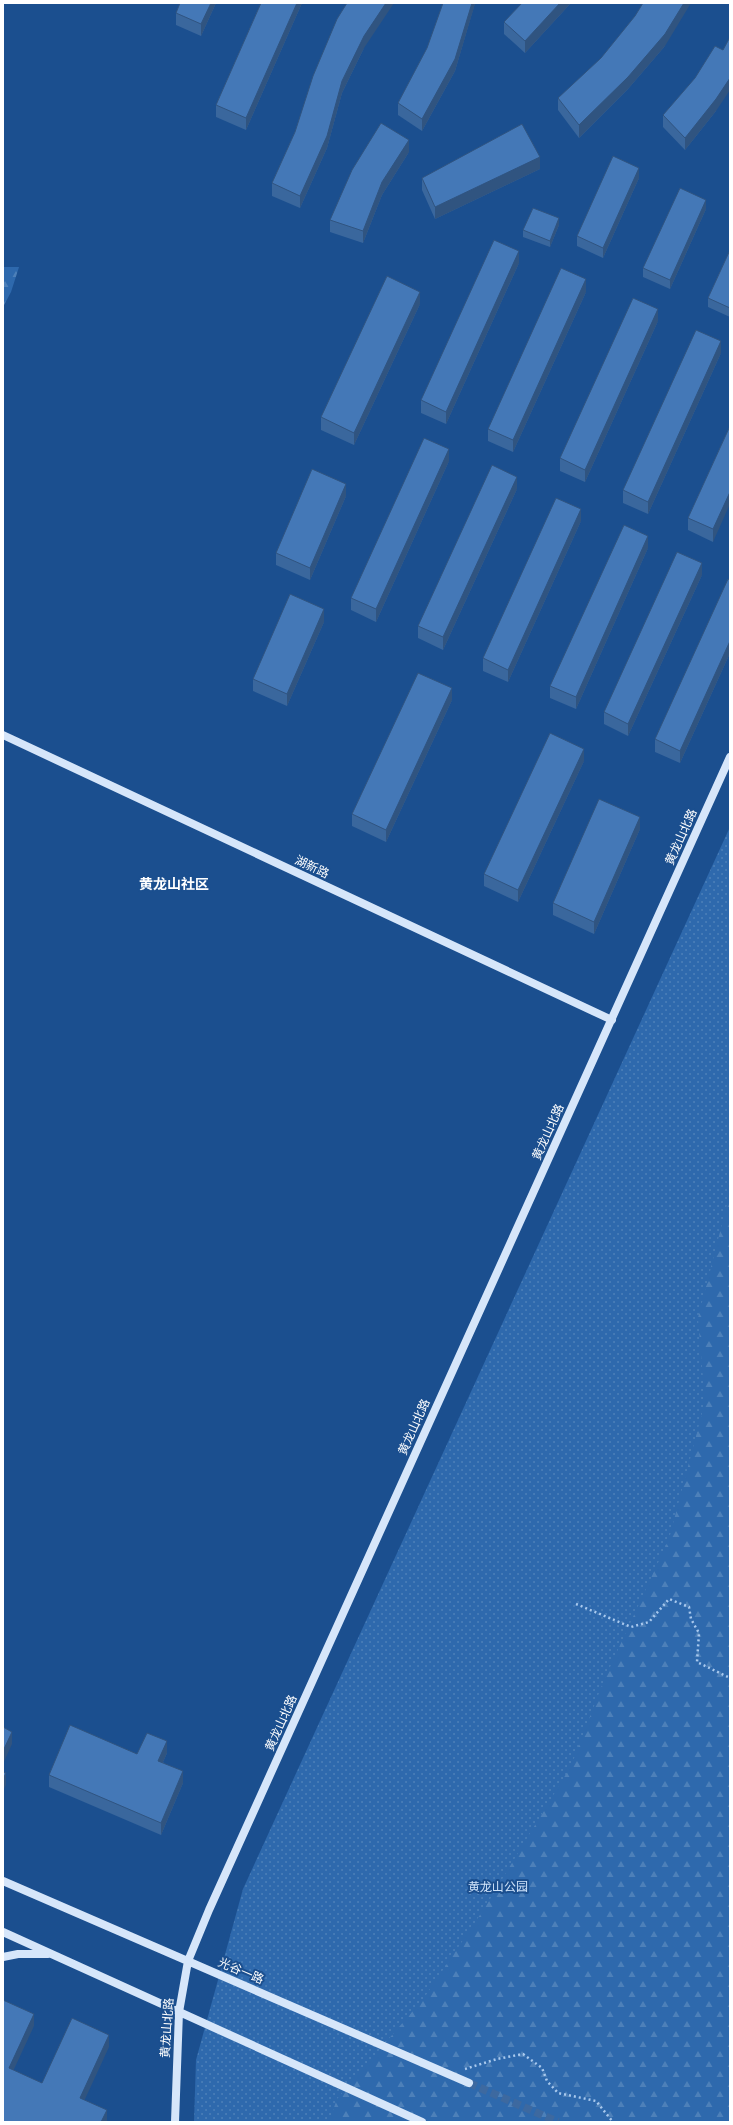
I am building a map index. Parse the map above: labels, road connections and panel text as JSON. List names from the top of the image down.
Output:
{
  "streets": {
    "street": ["黄龙山北路", "湖新路", "光谷一路"]
  },
  "crossings": [
    ["黄龙山北路", "湖新路"],
    ["黄龙山北路", "光谷一路"]
  ],
  "districts": ["黄龙山社区"],
  "parks": ["黄龙山公园"]
}
